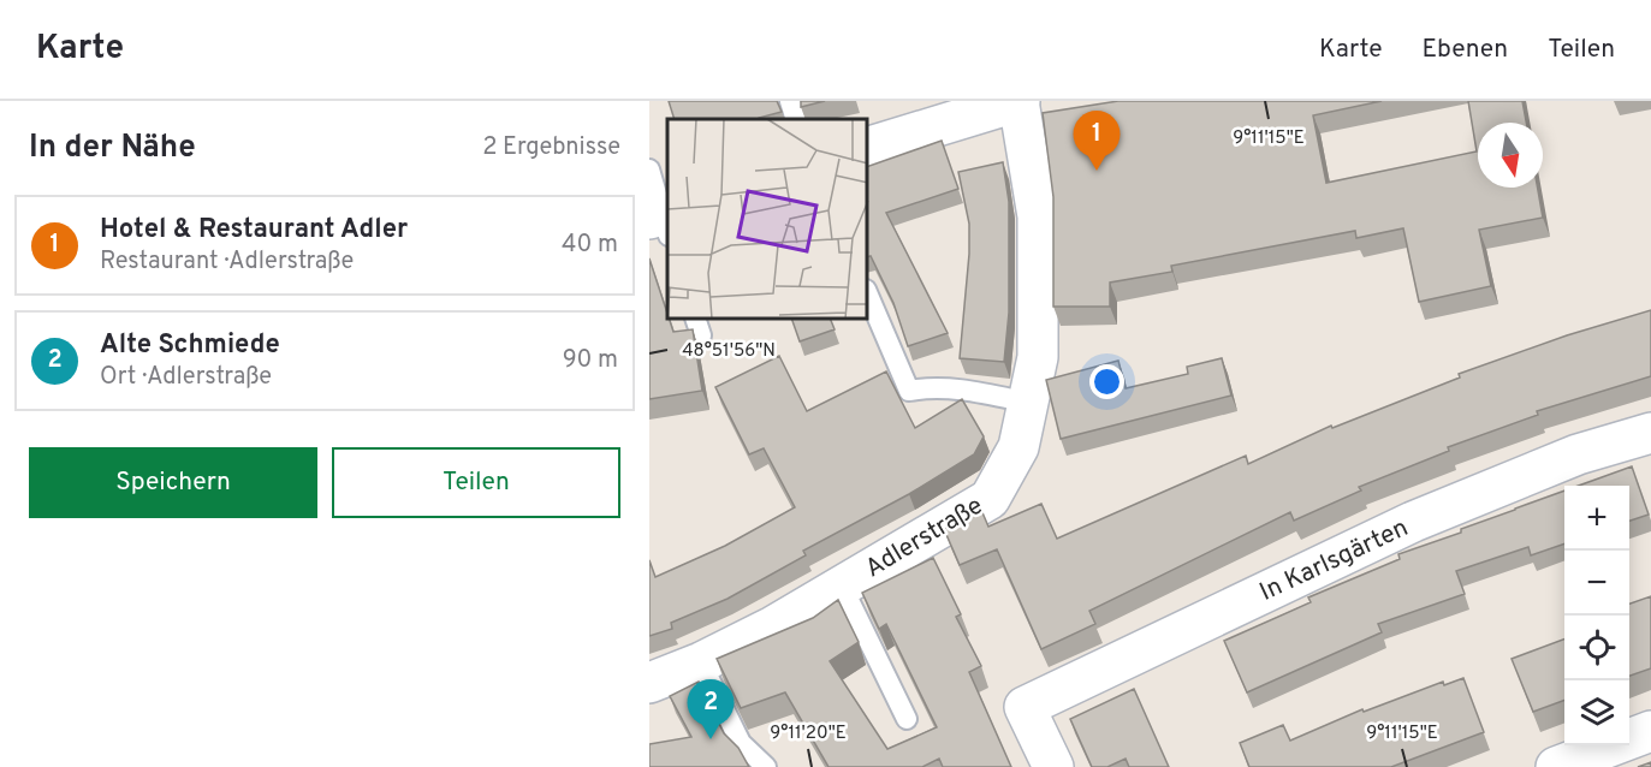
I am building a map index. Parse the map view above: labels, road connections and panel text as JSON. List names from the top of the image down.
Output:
{
  "streets": {
    "street": ["Adlerstraße", "In Karlsgärten"]
  },
  "north": "bottom",
  "page": {
    "header": "Karte",
    "nav": ["Karte", "Ebenen", "Teilen"],
    "heading": ["In der Nähe", "2 Ergebnisse"],
    "pins": ["1", "2"],
    "list": [
      {
        "mark": "1",
        "name": "Hotel & Restaurant Adler",
        "note": "Restaurant · Adlerstraße",
        "value": "40 m"
      },
      {
        "mark": "2",
        "name": "Alte Schmiede",
        "note": "Ort · Adlerstraße",
        "value": "90 m"
      }
    ],
    "buttons": ["Speichern", "Teilen"],
    "map_buttons": ["+", "−"]
  },
  "coordinates": ["9°11'15\"E", "48°51'56\"N", "9°11'20\"E"]
}
